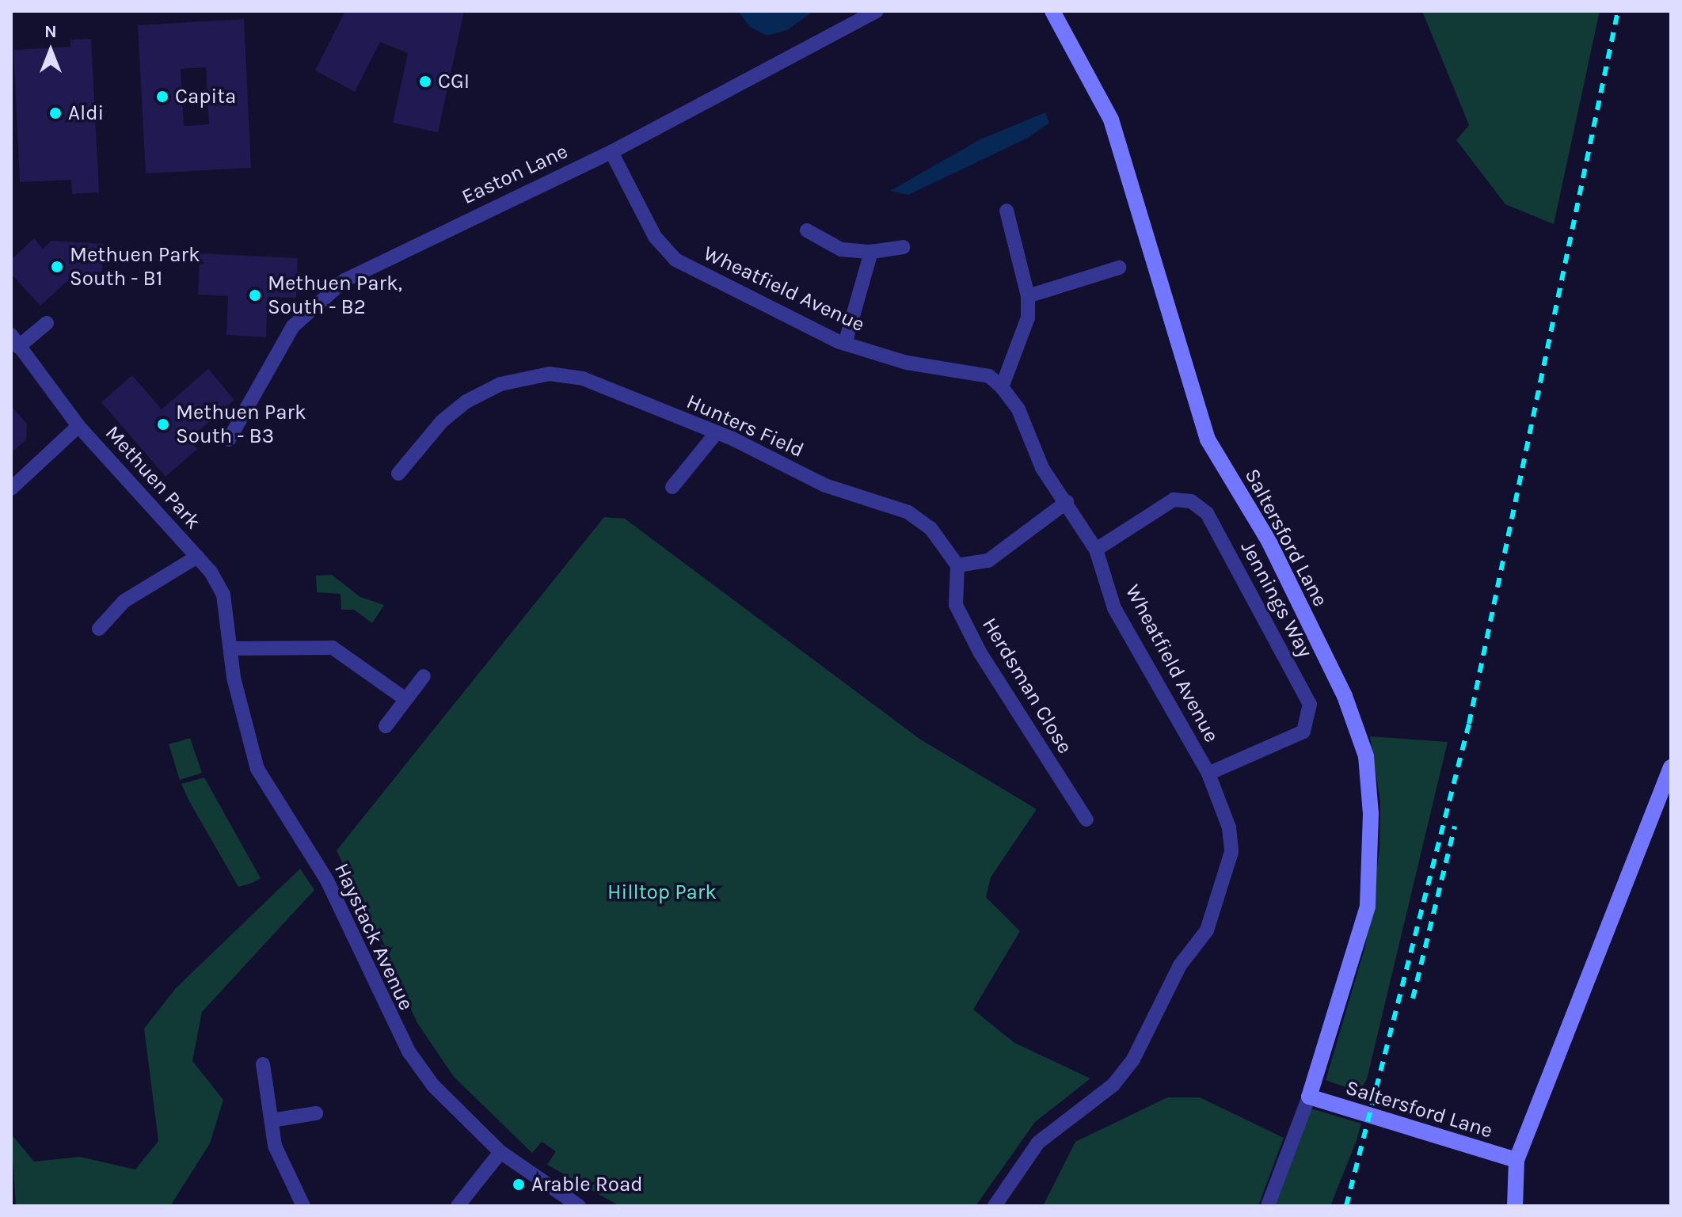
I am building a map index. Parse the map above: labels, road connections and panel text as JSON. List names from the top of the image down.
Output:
{
  "streets": {
    "main road": ["Saltersford Lane"],
    "street": [
      "Easton Lane",
      "Wheatfield Avenue",
      "Hunters Field",
      "Methuen Park",
      "Jennings Way",
      "Herdsman Close",
      "Haystack Avenue"
    ]
  },
  "crossings": [
    ["Easton Lane", "Wheatfield Avenue"],
    ["Wheatfield Avenue", "Jennings Way"],
    ["Hunters Field", "Herdsman Close"],
    ["Methuen Park", "Haystack Avenue"]
  ],
  "parks": ["Hilltop Park"],
  "places": [
    "CGI",
    "Capita",
    "Aldi",
    "Methuen Park South - B1",
    "Methuen Park, South - B2",
    "Methuen Park South - B3",
    "Arable Road"
  ],
  "north": "top"
}
